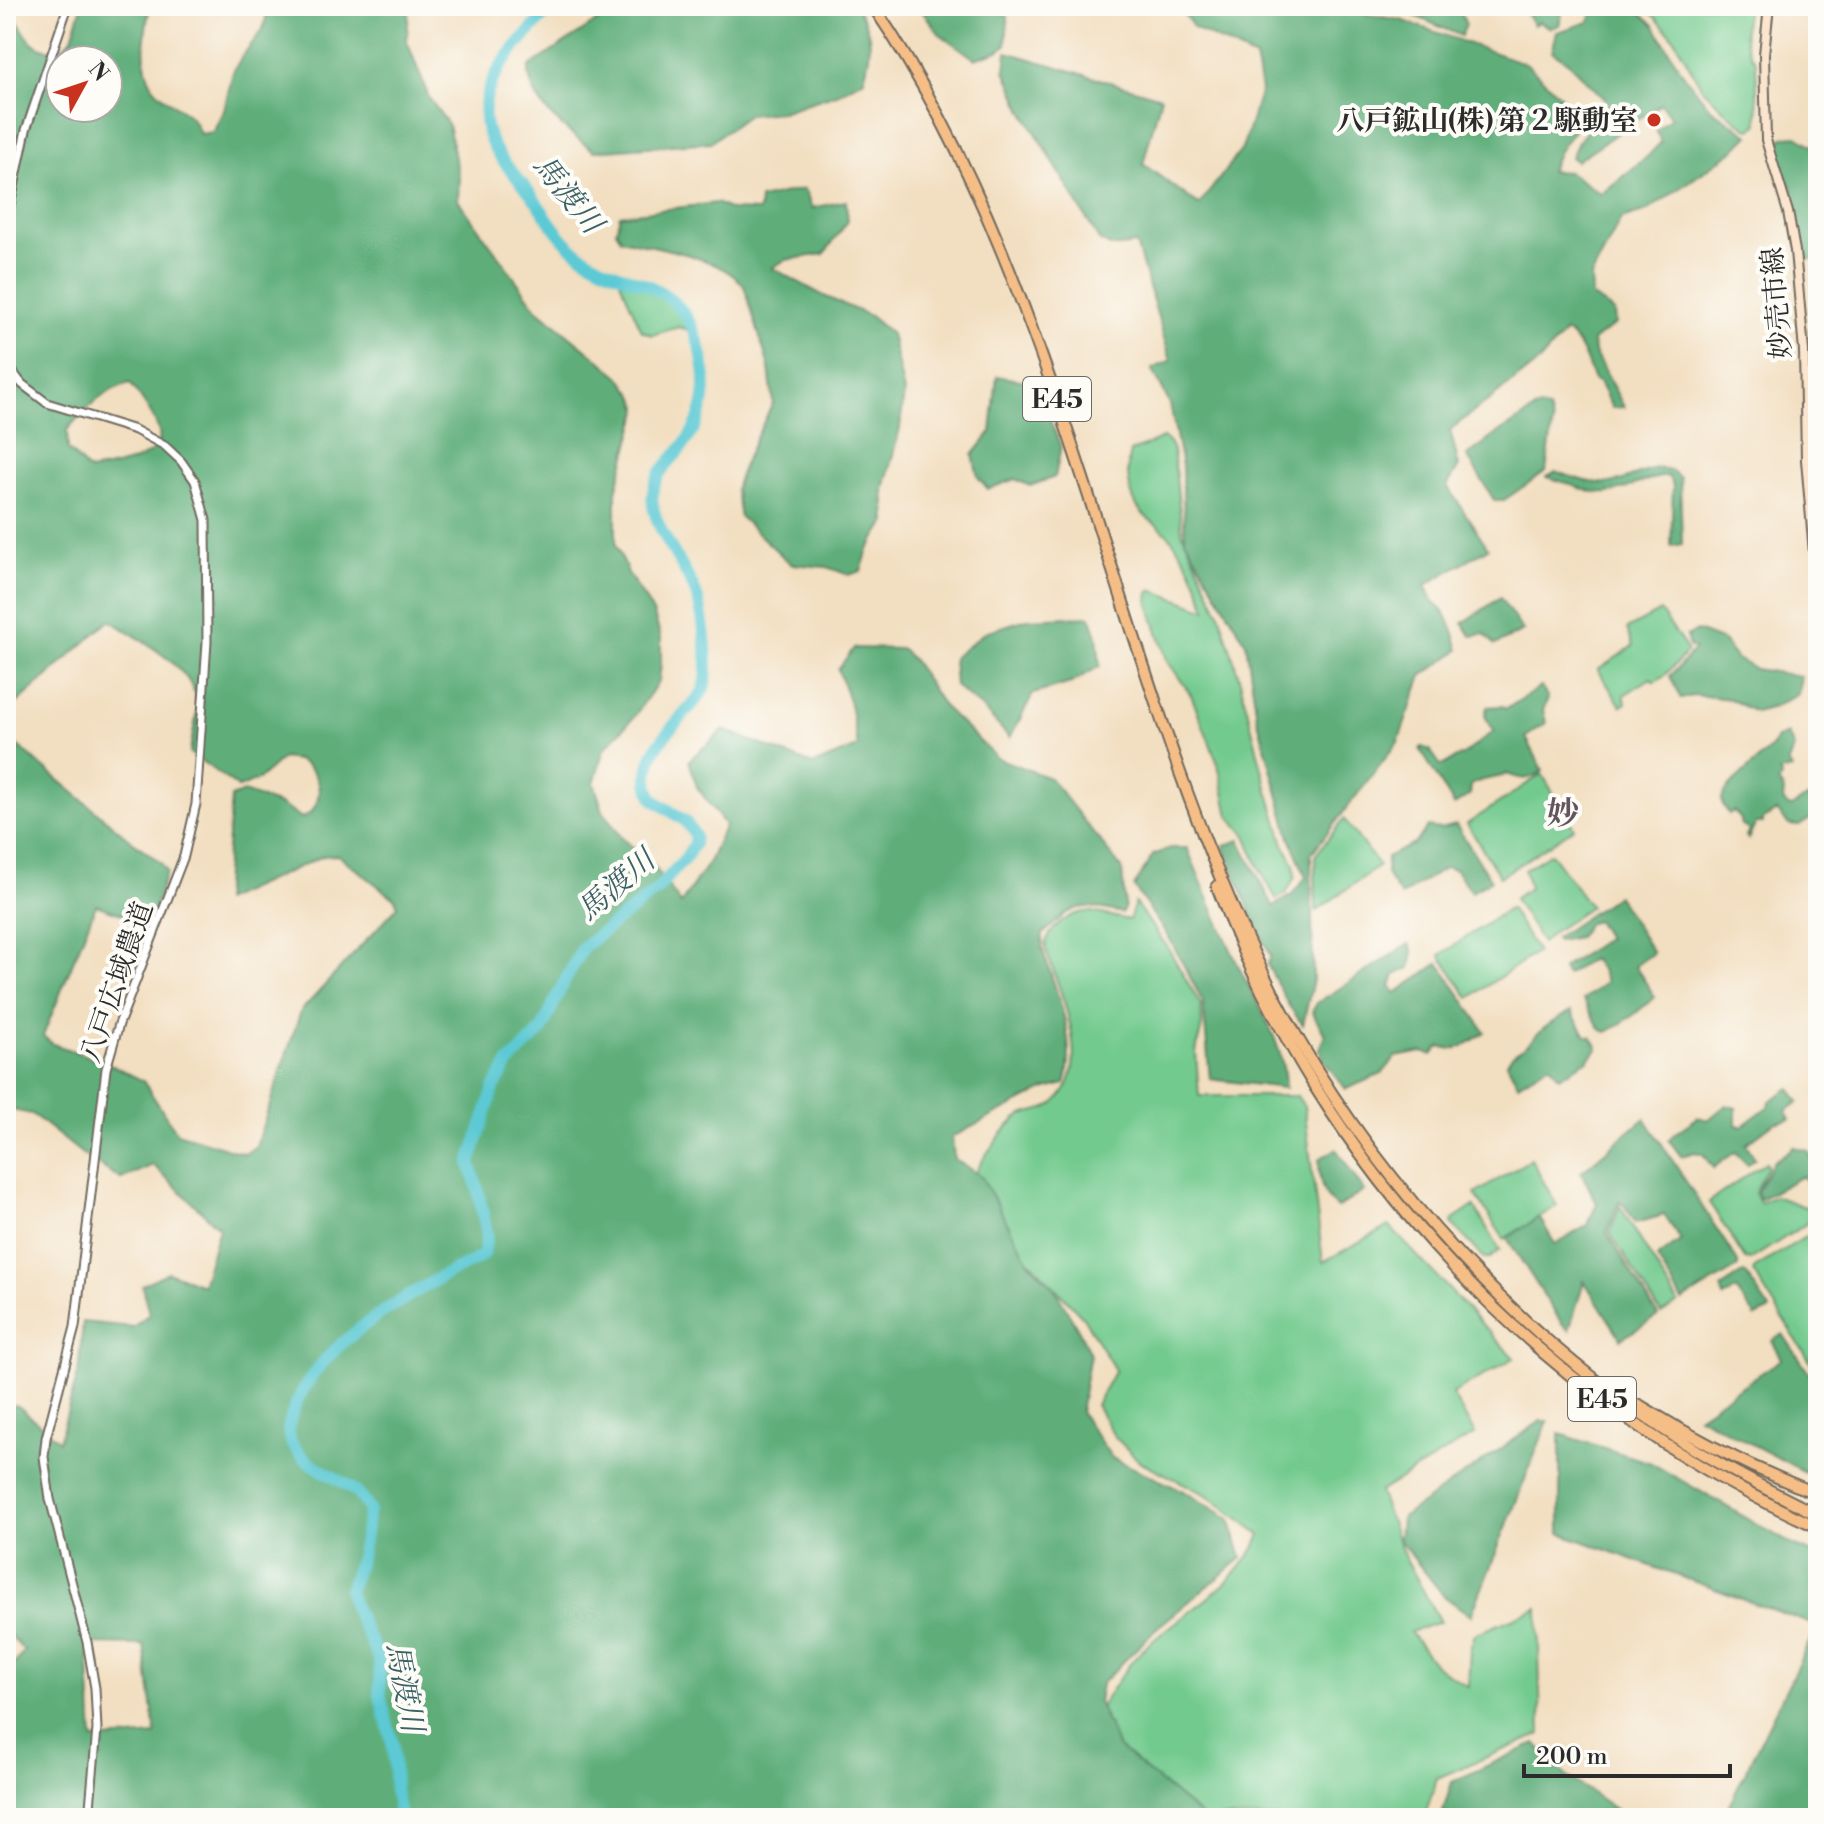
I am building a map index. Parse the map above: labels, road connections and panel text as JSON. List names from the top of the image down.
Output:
{
  "streets": {
    "highway": ["E45"],
    "main road": ["妙売市線"],
    "street": ["八戸広域農道"]
  },
  "districts": ["妙"],
  "water": ["馬渡川"],
  "places": ["八戸鉱山(株) 第２駆動室"],
  "scale_bar": "200 m",
  "north": "top right"
}
